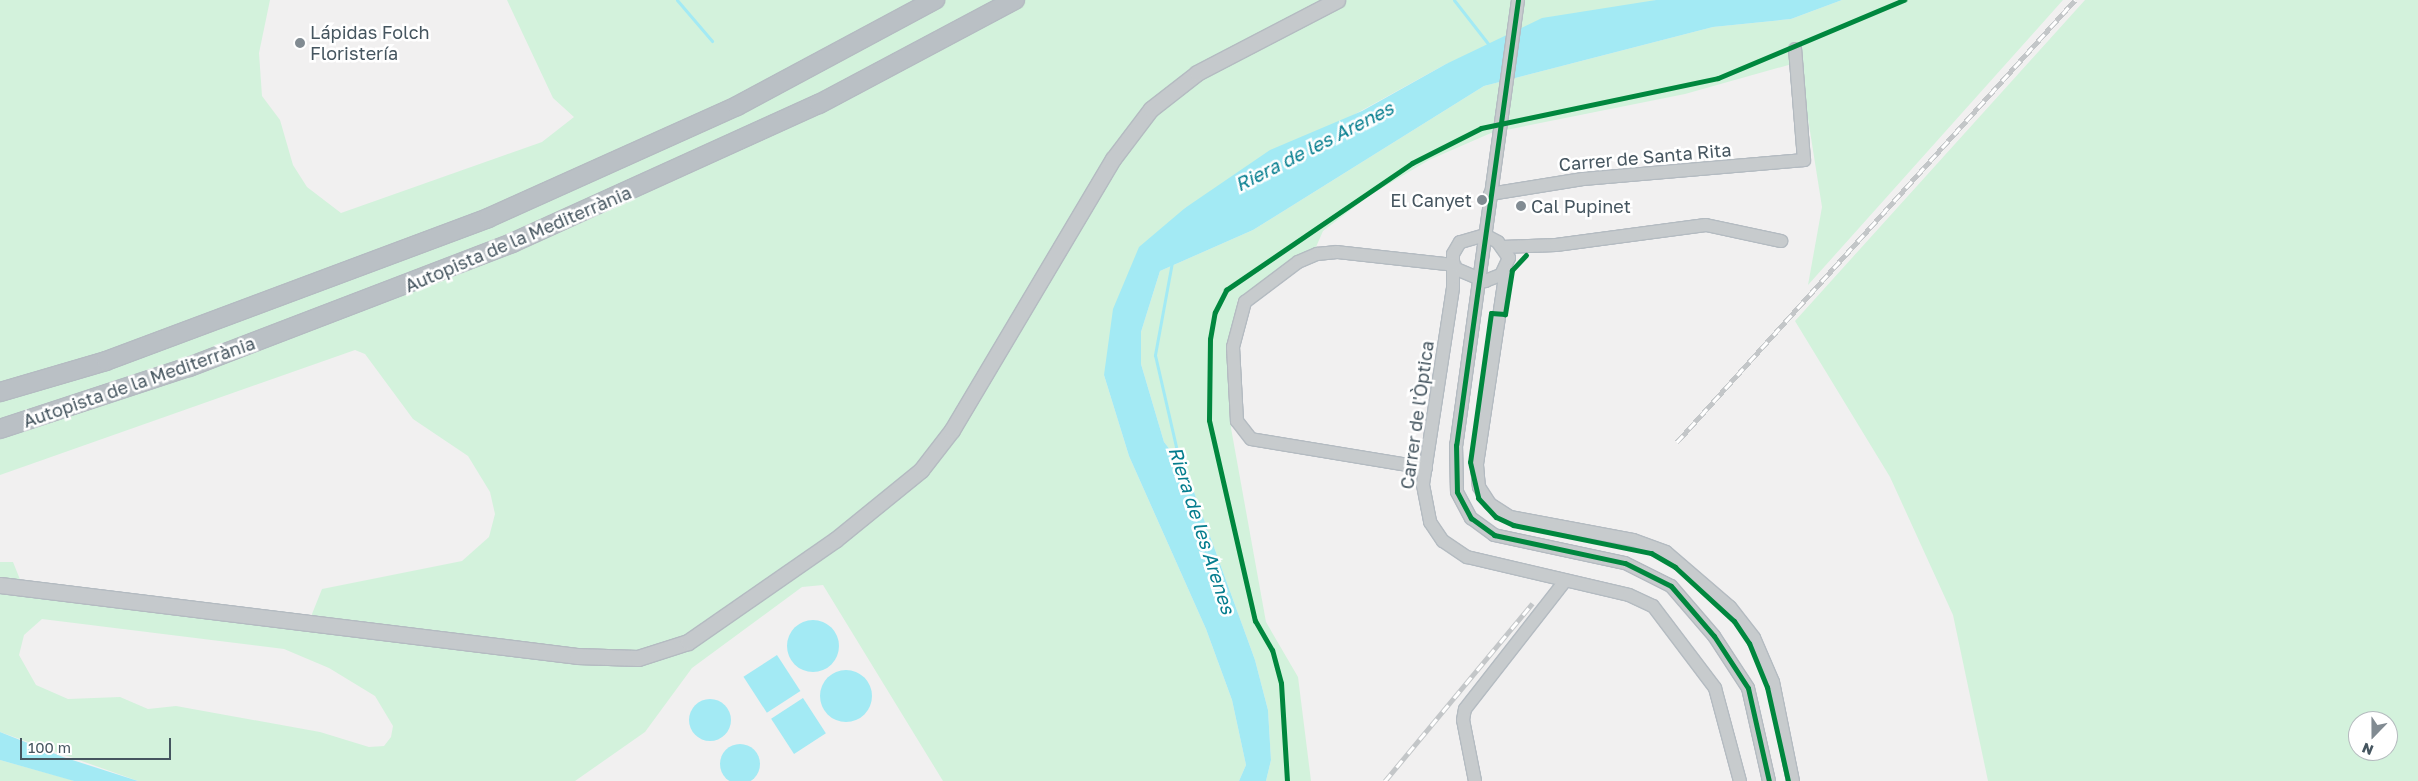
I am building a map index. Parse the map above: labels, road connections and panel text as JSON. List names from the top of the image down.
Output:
{
  "streets": {
    "highway": ["Autopista de la Mediterrània"],
    "street": ["Carrer de Santa Rita", "Carrer de l'Òptica"]
  },
  "water": ["Riera de les Arenes"],
  "places": ["Lápidas Folch Floristería", "El Canyet", "Cal Pupinet"],
  "scale_bar": "100 m",
  "north": "bottom"
}
